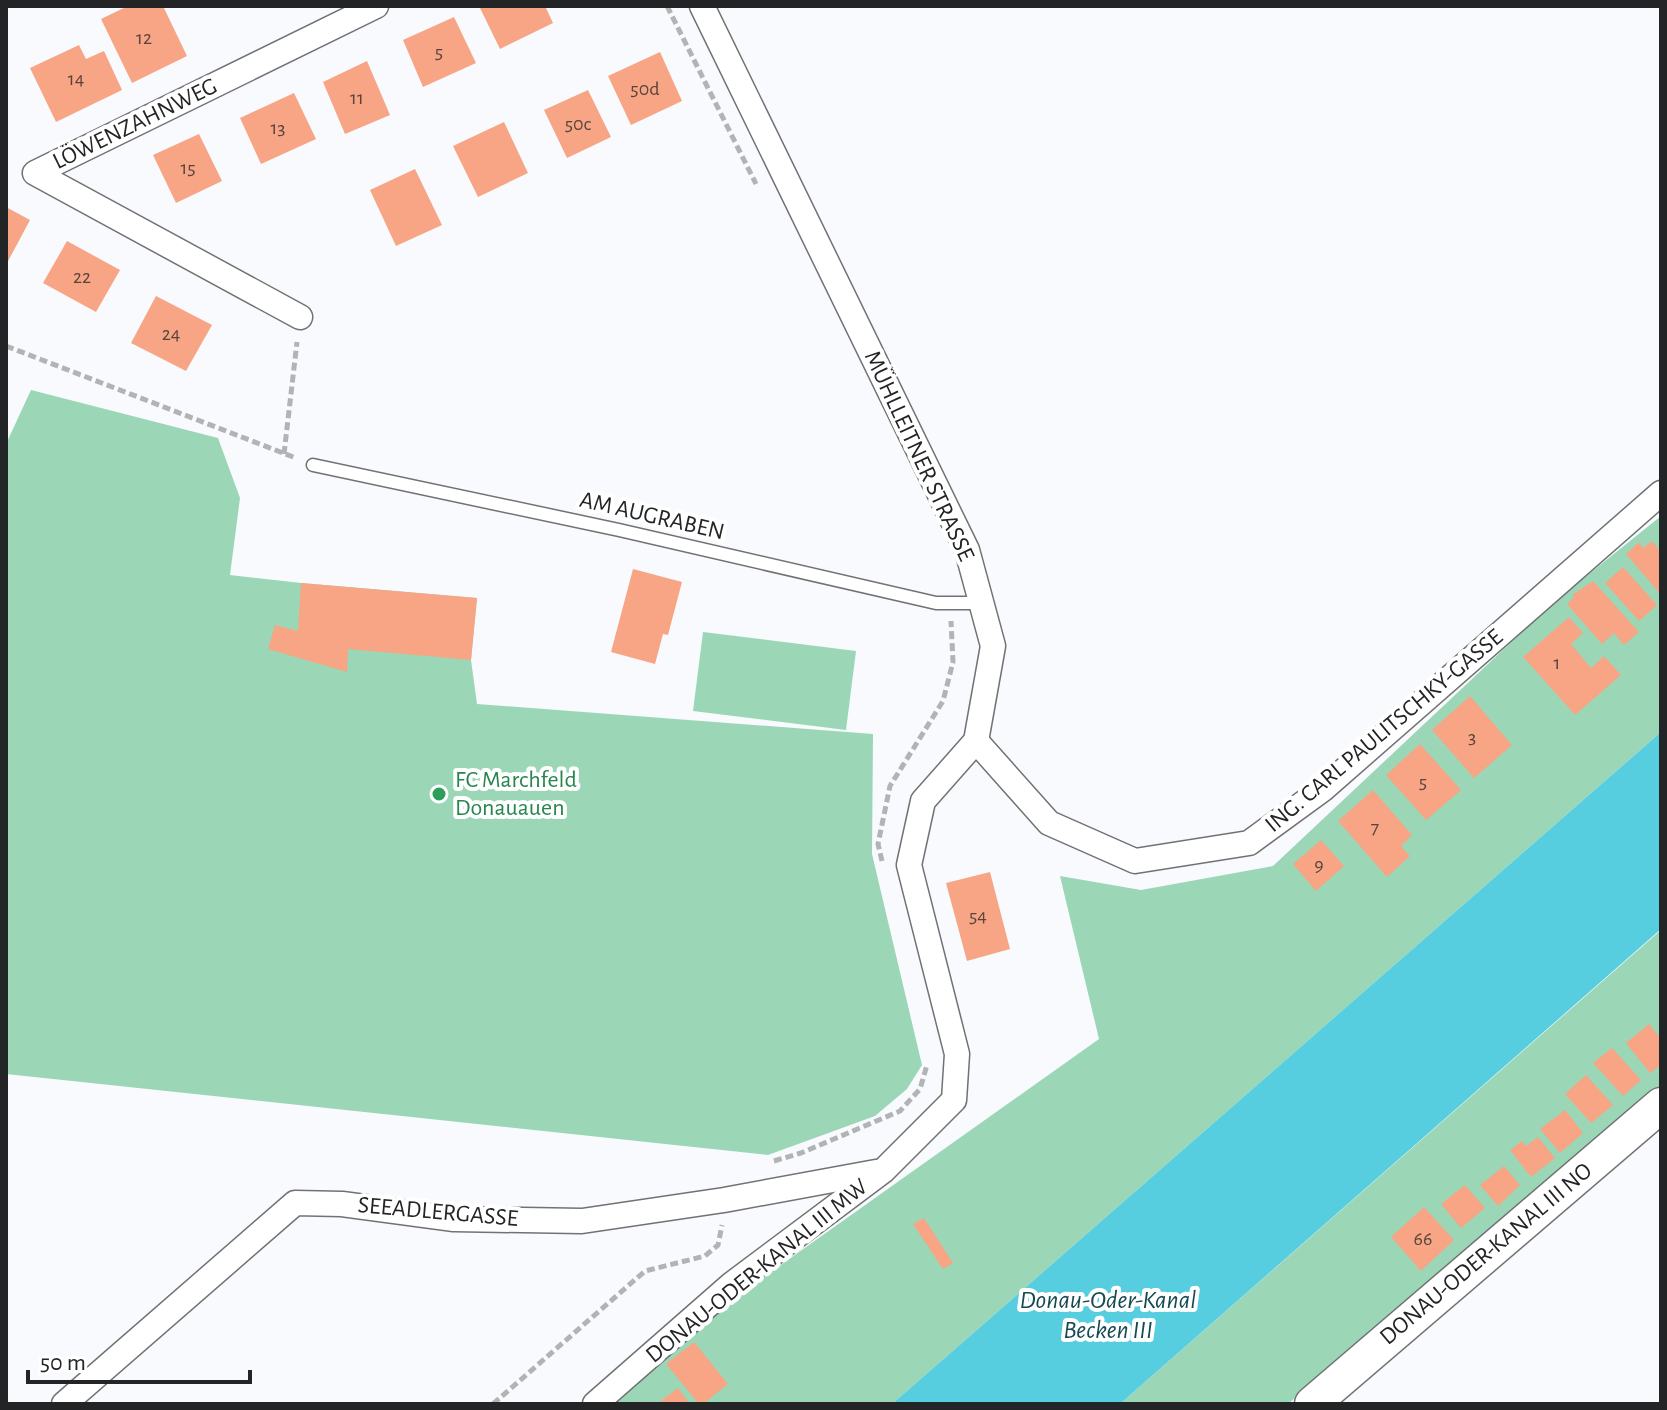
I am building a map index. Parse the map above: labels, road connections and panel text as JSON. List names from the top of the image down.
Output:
{
  "streets": {
    "street": [
      "LÖWENZAHNWEG",
      "MÜHLLEITNER STRASSE",
      "ING. CARL PAULITSCHKY-GASSE",
      "SEEADLERGASSE",
      "DONAU-ODER-KANAL III NO",
      "DONAU-ODER-KANAL III MW"
    ],
    "lane": ["AM AUGRABEN"]
  },
  "crossings": [
    ["MÜHLLEITNER STRASSE", "AM AUGRABEN"],
    ["MÜHLLEITNER STRASSE", "ING. CARL PAULITSCHKY-GASSE"],
    ["SEEADLERGASSE", "DONAU-ODER-KANAL III MW"]
  ],
  "water": ["Donau-Oder-Kanal Becken III"],
  "places": ["FC Marchfeld Donauauen"],
  "house_numbers": [
    "12",
    "5",
    "14",
    "50d",
    "11",
    "50c",
    "13",
    "15",
    "22",
    "24",
    "1",
    "3",
    "5",
    "7",
    "9",
    "54",
    "66"
  ],
  "scale_bar": "50 m"
}
